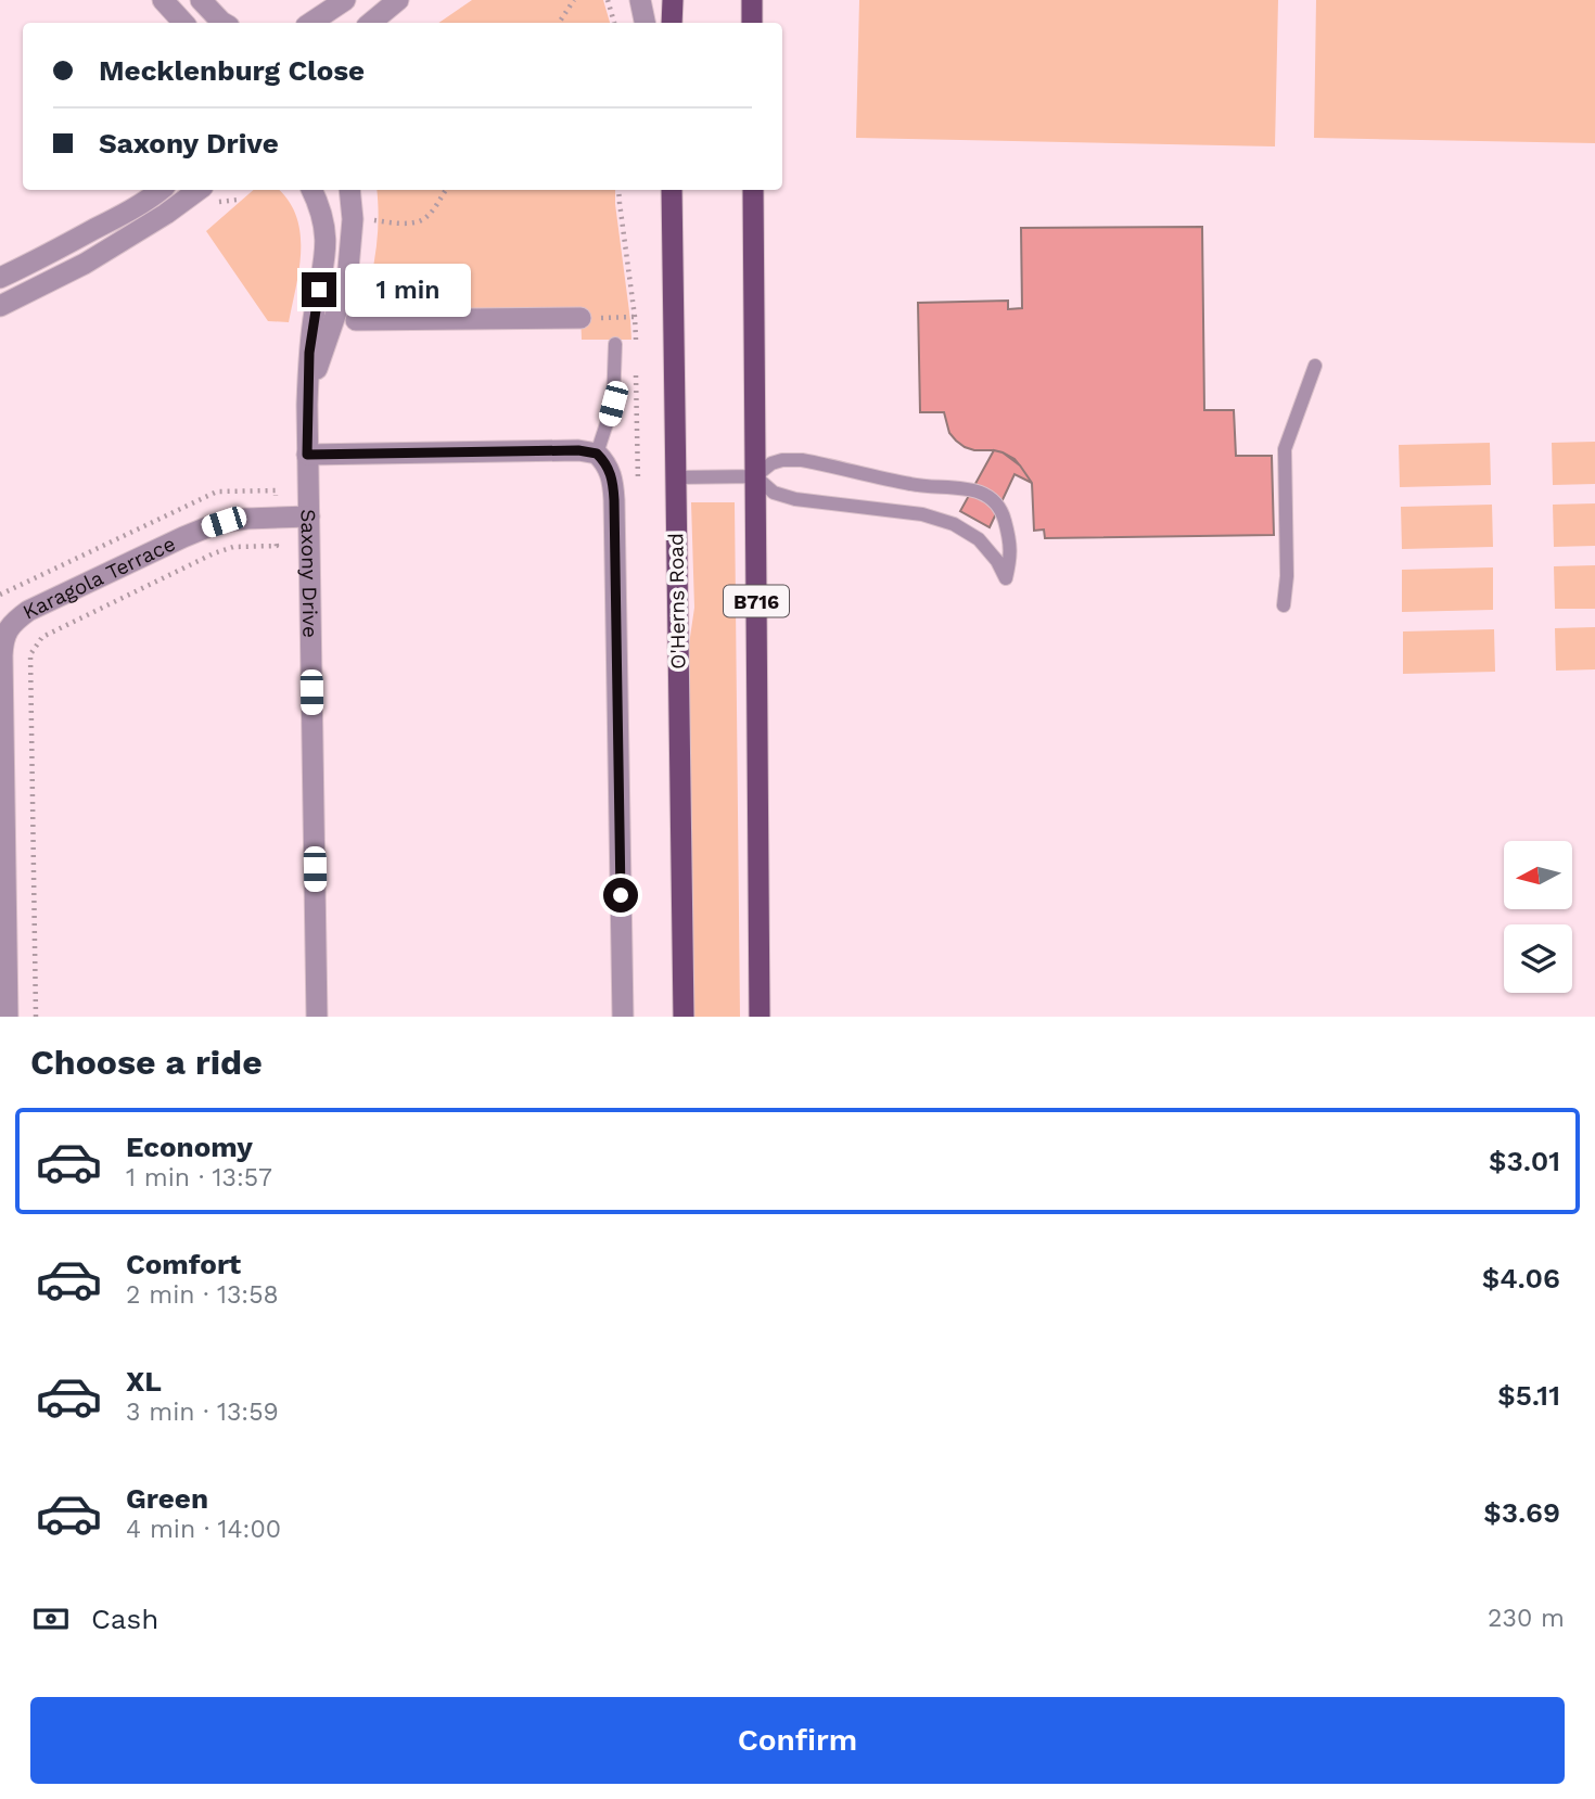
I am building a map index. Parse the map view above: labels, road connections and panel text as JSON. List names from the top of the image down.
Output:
{
  "streets": {
    "main road": ["O'Herns Road", "B716"],
    "street": ["Saxony Drive", "Karagola Terrace"]
  },
  "crossings": [
    ["Saxony Drive", "Karagola Terrace"]
  ],
  "north": "left",
  "page": {
    "banner": ["Mecklenburg Close", "Saxony Drive"],
    "bubble": "1 min",
    "heading": "Choose a ride",
    "list": [
      {
        "name": "Economy",
        "note": "1 min · 13:57",
        "value": "$3.01"
      },
      {
        "name": "Comfort",
        "note": "2 min · 13:58",
        "value": "$4.06"
      },
      {
        "name": "XL",
        "note": "3 min · 13:59",
        "value": "$5.11"
      },
      {
        "name": "Green",
        "note": "4 min · 14:00",
        "value": "$3.69"
      }
    ],
    "pay": ["Cash", "230 m"],
    "buttons": "Confirm"
  }
}
